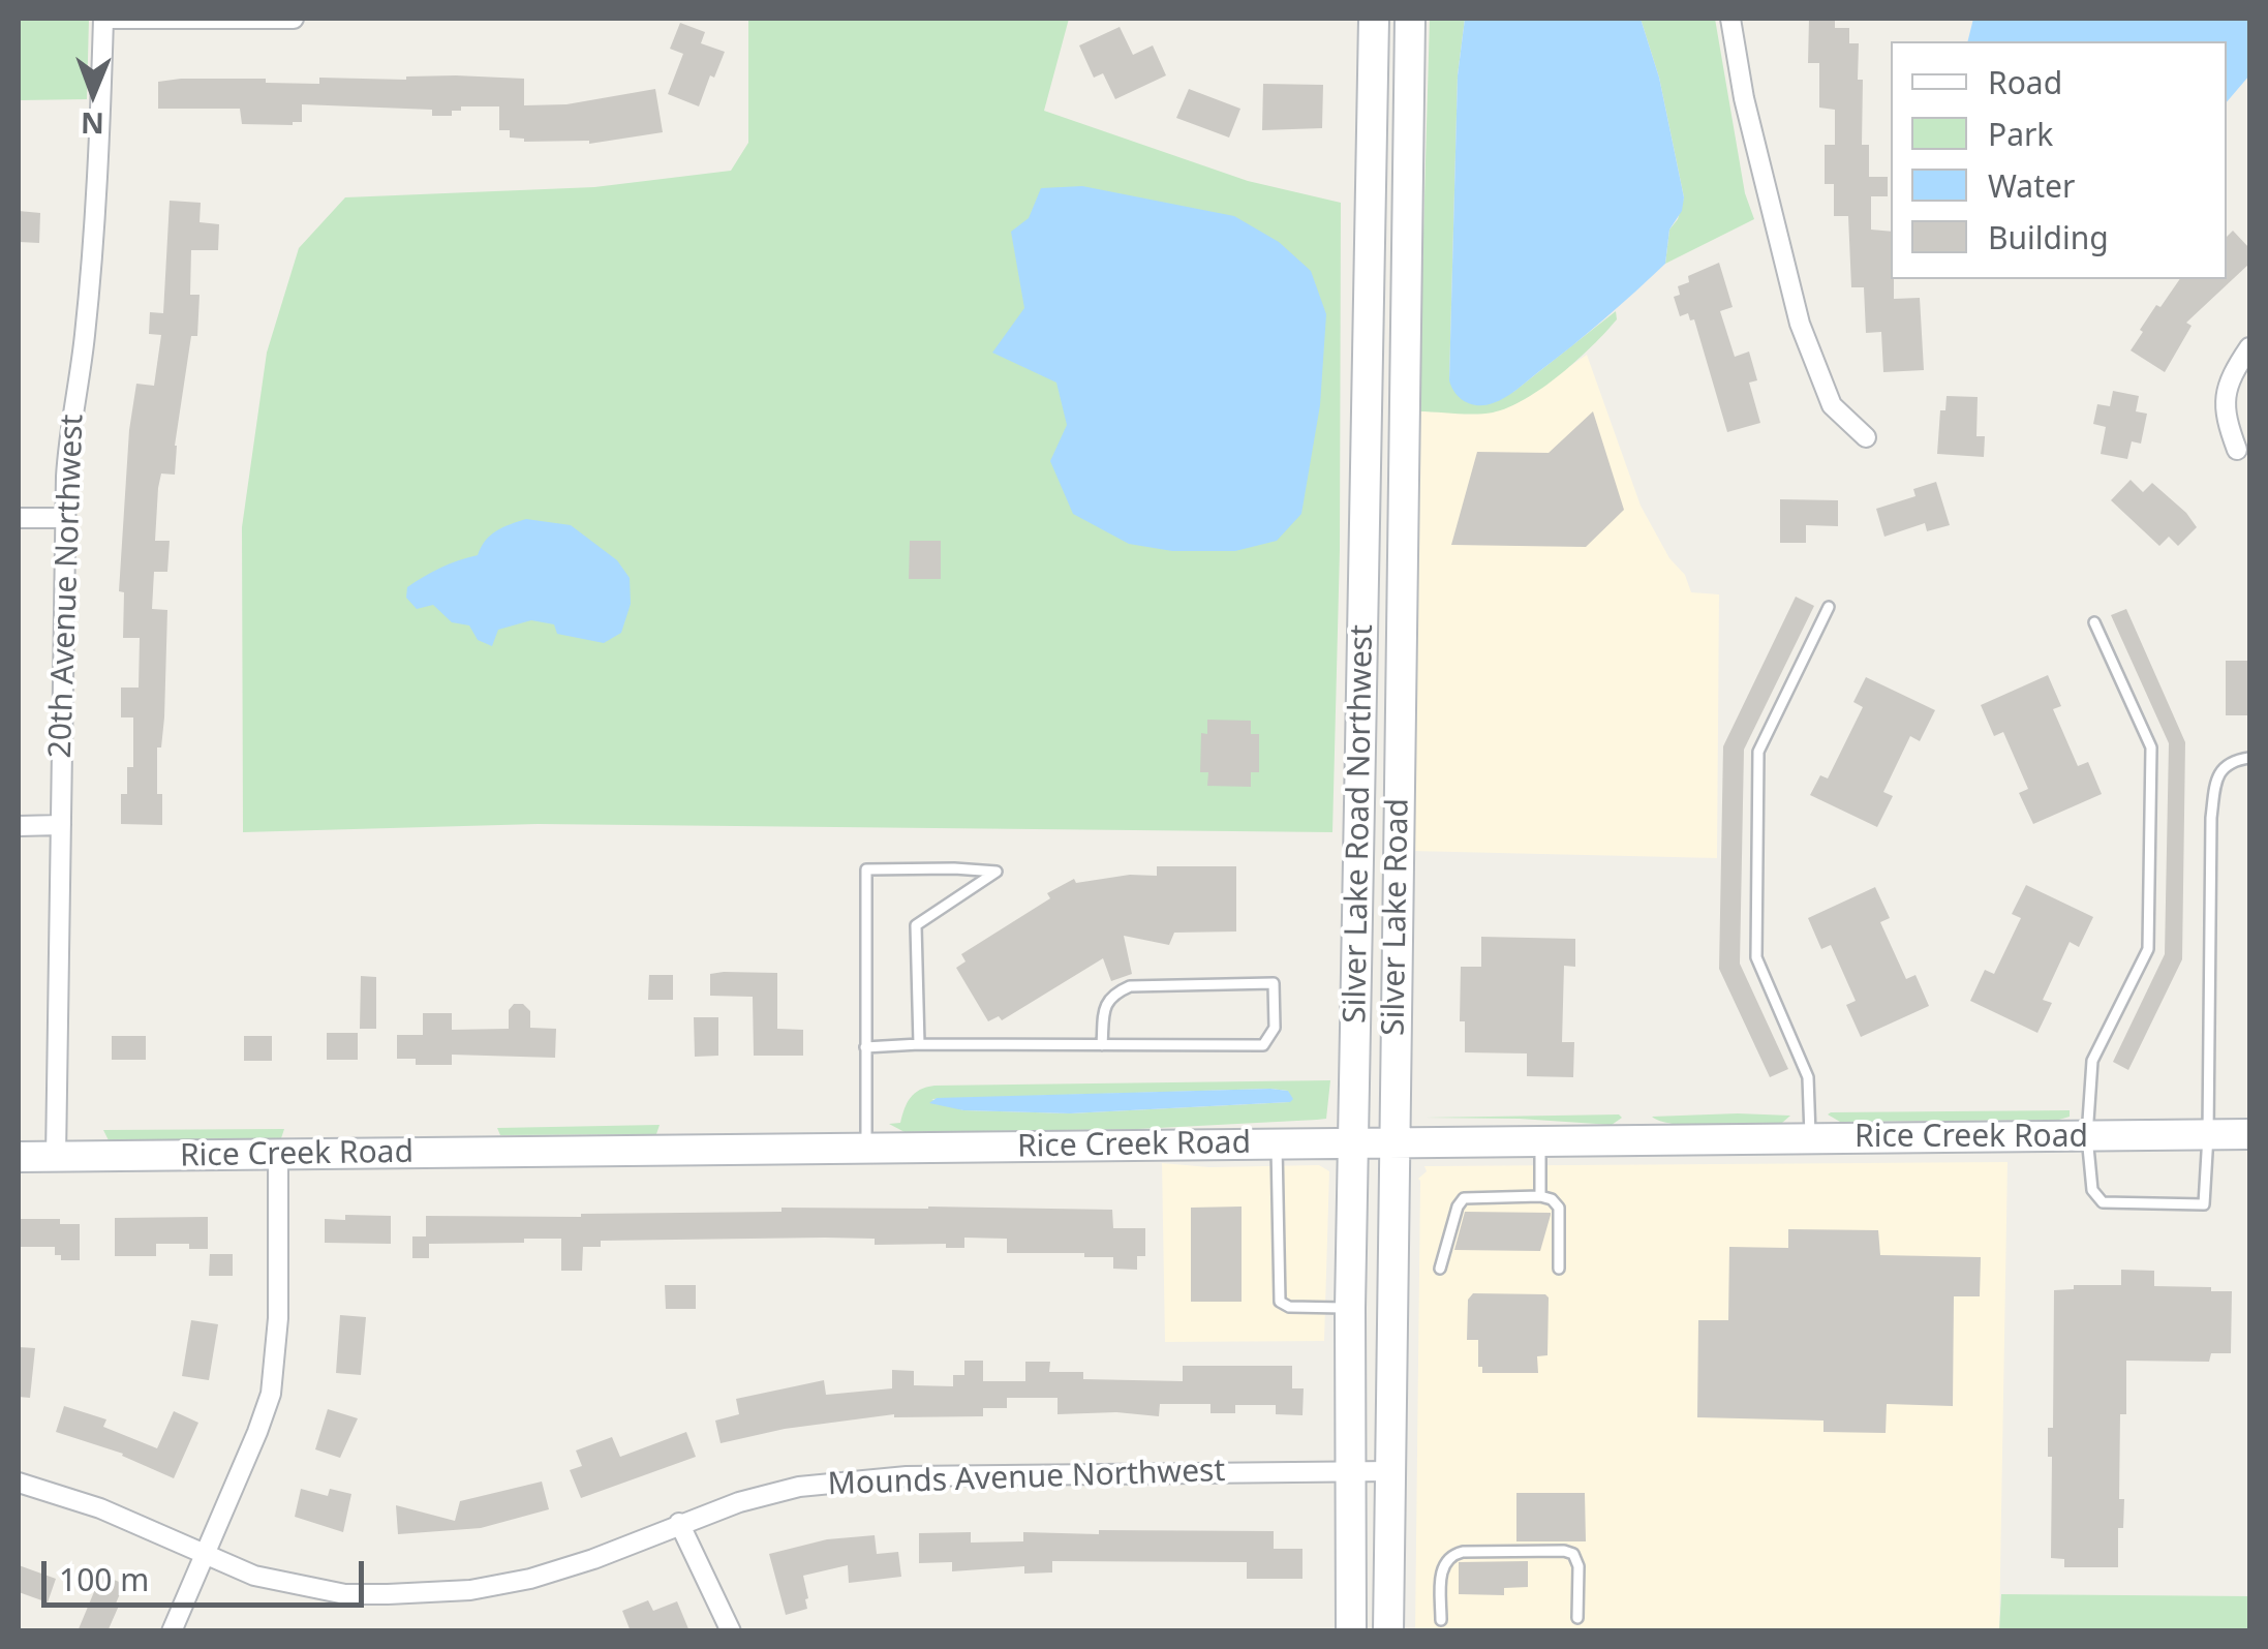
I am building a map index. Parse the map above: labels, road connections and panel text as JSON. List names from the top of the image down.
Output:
{
  "streets": {
    "main road": ["Silver Lake Road Northwest", "Silver Lake Road", "Rice Creek Road"],
    "street": ["20th Avenue Northwest", "Mounds Avenue Northwest"]
  },
  "crossings": [
    ["20th Avenue Northwest", "Rice Creek Road"],
    ["Silver Lake Road Northwest", "Rice Creek Road"],
    ["Silver Lake Road Northwest", "Mounds Avenue Northwest"],
    ["Silver Lake Road", "Rice Creek Road"],
    ["Silver Lake Road", "Mounds Avenue Northwest"]
  ],
  "legend": [
    "Road",
    "Park",
    "Water",
    "Building"
  ],
  "scale_bar": "100 m",
  "north": "bottom"
}
